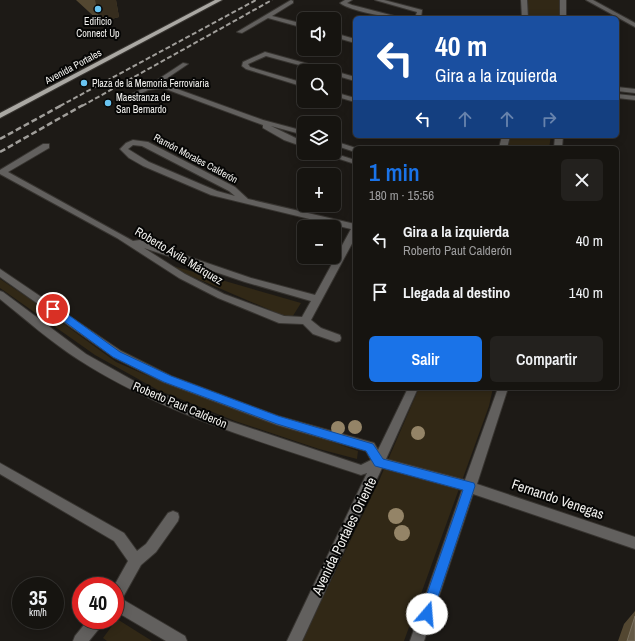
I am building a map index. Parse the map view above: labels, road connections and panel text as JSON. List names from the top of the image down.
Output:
{
  "streets": {
    "main road": ["Avenida Portales"],
    "street": [
      "Ramón Morales Calderón",
      "Roberto Ávila Márquez",
      "Roberto Paut Calderón",
      "Fernando Venegas",
      "Avenida Portales Oriente"
    ]
  },
  "crossings": [
    ["Roberto Paut Calderón", "Avenida Portales Oriente"]
  ],
  "places": ["Edificio Connect Up", "Plaza de la Memoria Ferroviaria", "Maestranza de San Bernardo"],
  "page": {
    "map_buttons": ["+", "−"],
    "turn": ["40 m", "Gira a la izquierda"],
    "heading": ["1 min", "180 m · 15:56"],
    "list": [
      {
        "name": "Gira a la izquierda",
        "note": "Roberto Paut Calderón",
        "value": "40 m"
      },
      {
        "name": "Llegada al destino",
        "value": "140 m"
      }
    ],
    "buttons": ["Salir", "Compartir"],
    "speed": "35 km/h",
    "limit": "40"
  }
}
